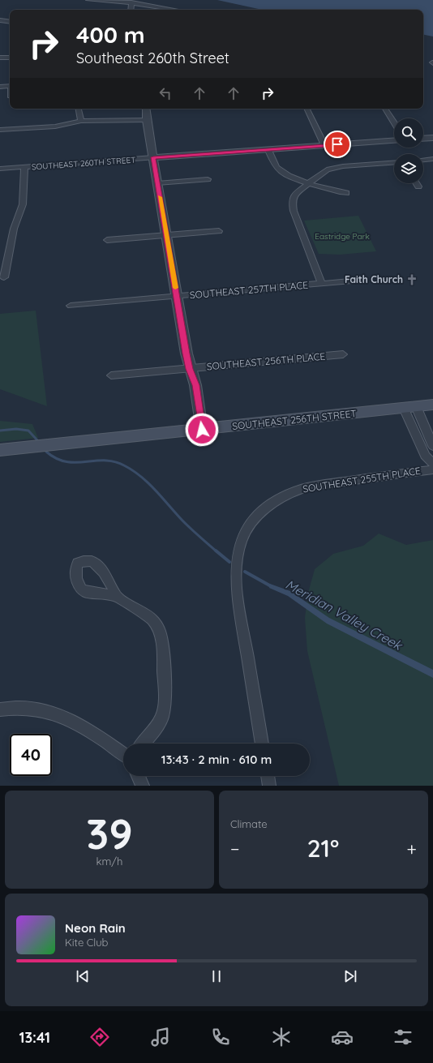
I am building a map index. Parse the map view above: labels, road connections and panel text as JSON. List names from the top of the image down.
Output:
{
  "streets": {
    "main road": ["SOUTHEAST 256TH STREET"],
    "street": [
      "SOUTHEAST 260TH STREET",
      "SOUTHEAST 257TH PLACE",
      "SOUTHEAST 256TH PLACE",
      "SOUTHEAST 255TH PLACE"
    ]
  },
  "water": ["Meridian Valley Creek"],
  "parks": ["Eastridge Park"],
  "places": {
    "church": ["Faith Church"]
  },
  "page": {
    "turn": ["400 m", "Southeast 260th Street"],
    "limit": "40",
    "trip": "13:43 · 2 min · 610 m",
    "tile": [
      ["39", "km/h"],
      "Climate"
    ],
    "heat": ["−", "21°", "+"],
    "song": ["Neon Rain", "Kite Club"],
    "tabs": "13:41"
  }
}
